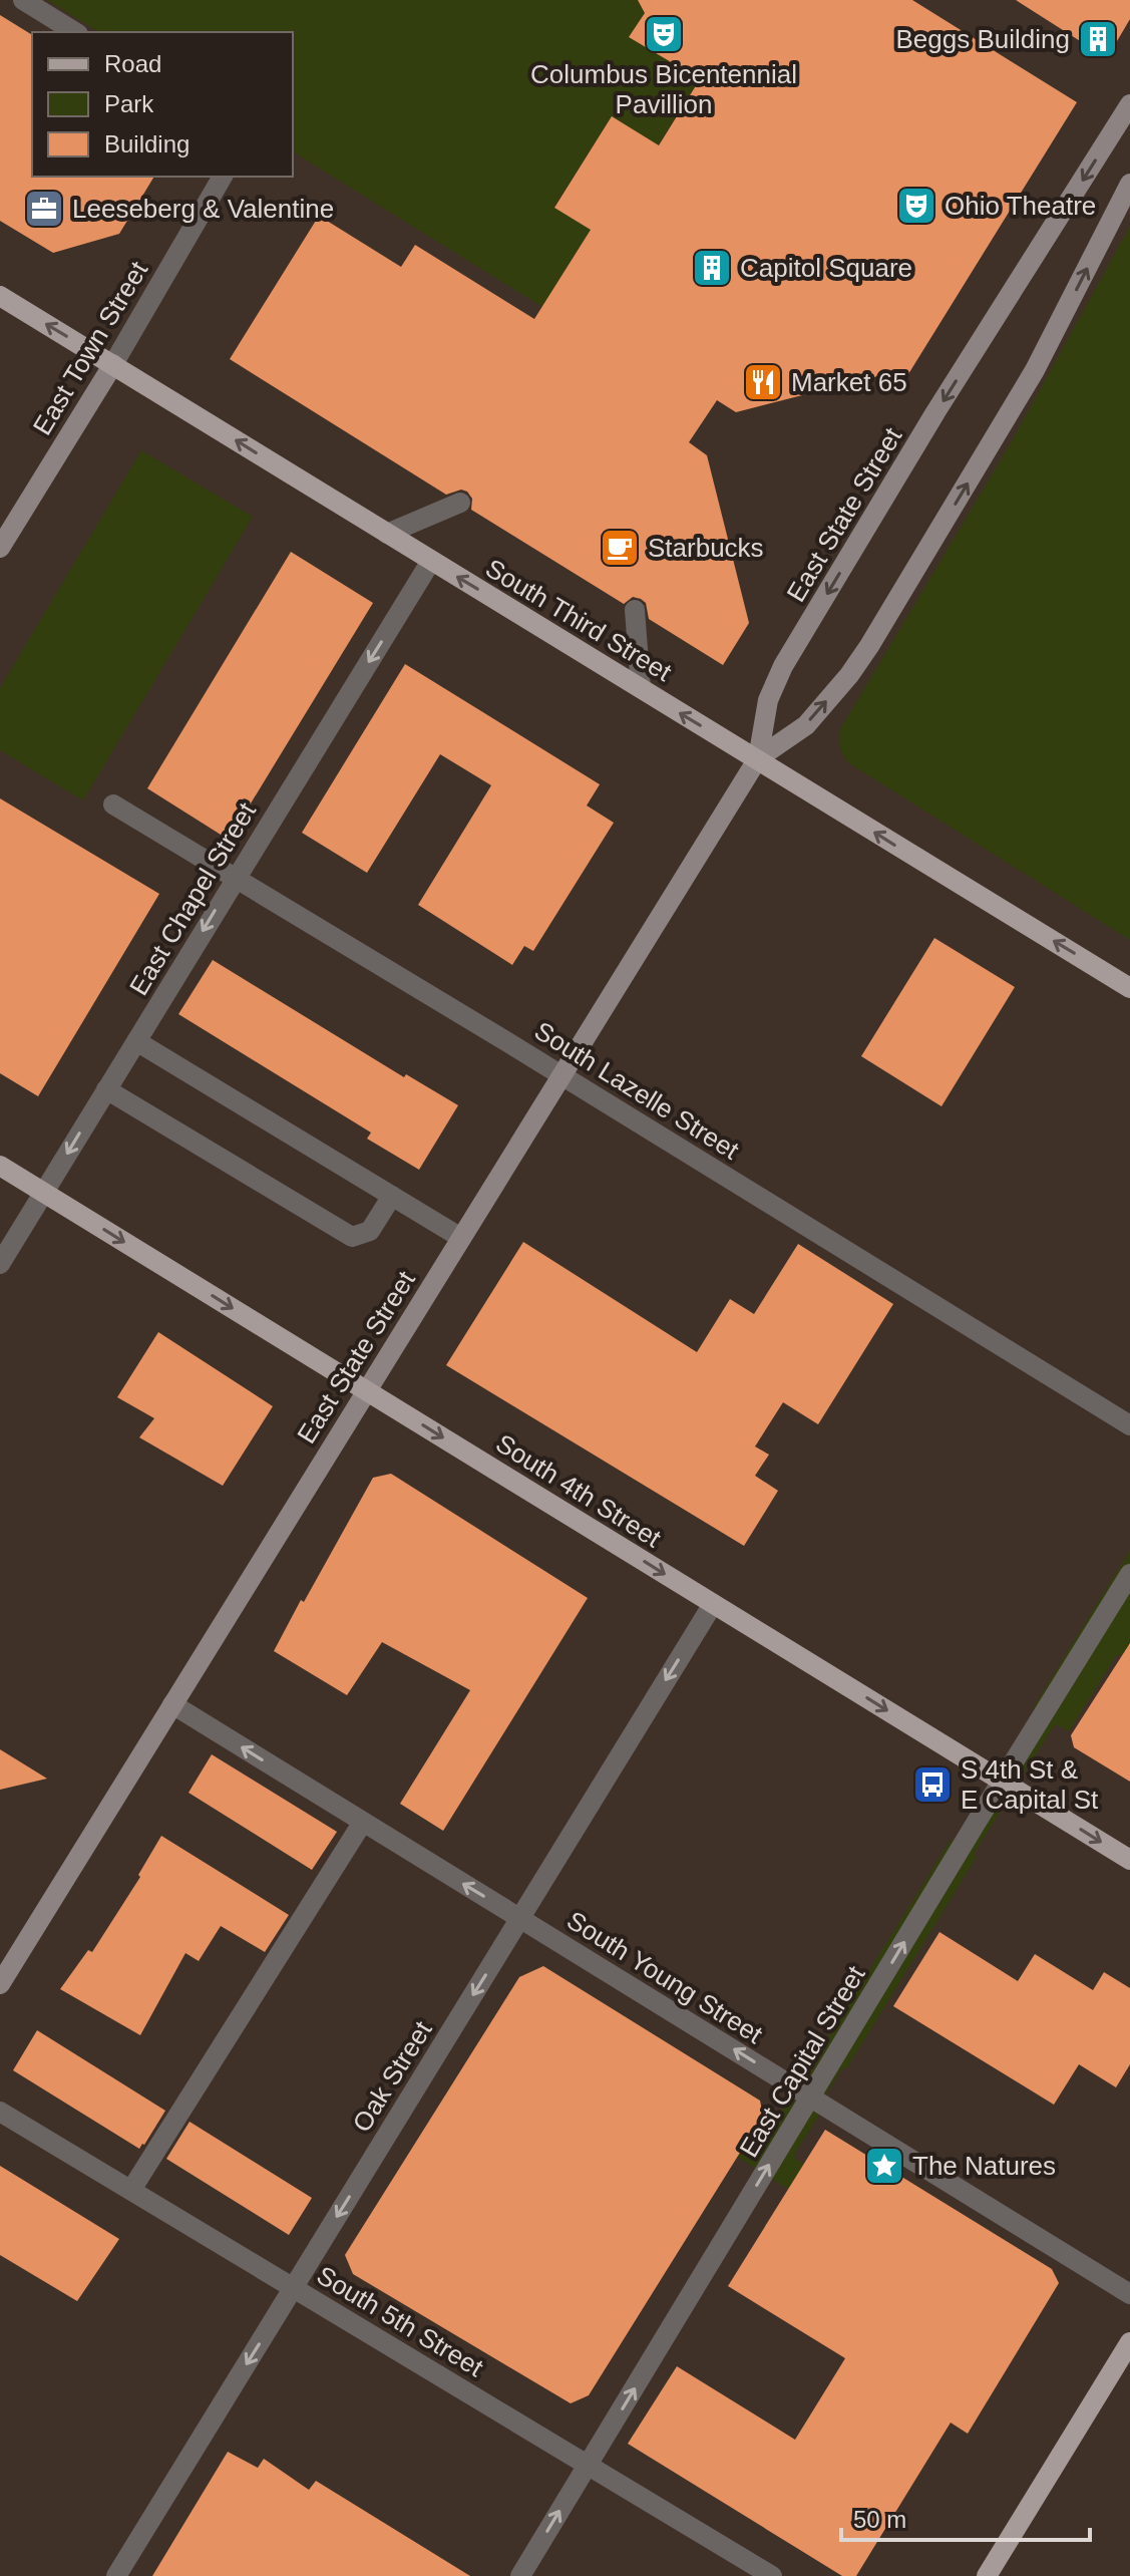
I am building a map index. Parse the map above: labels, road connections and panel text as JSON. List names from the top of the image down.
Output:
{
  "streets": {
    "main road": ["South Third Street", "South 4th Street"],
    "street": [
      "East Town Street",
      "East State Street",
      "East Chapel Street",
      "South Lazelle Street",
      "South Young Street",
      "East Capital Street",
      "Oak Street",
      "South 5th Street"
    ]
  },
  "crossings": [
    ["East Town Street", "South Third Street"],
    ["East State Street", "South Third Street"],
    ["East State Street", "South Lazelle Street"],
    ["East State Street", "South 4th Street"],
    ["East State Street", "South Young Street"],
    ["South Third Street", "East Chapel Street"],
    ["East Chapel Street", "South Lazelle Street"],
    ["East Chapel Street", "South 4th Street"],
    ["South 4th Street", "East Capital Street"],
    ["South 4th Street", "Oak Street"],
    ["South Young Street", "East Capital Street"],
    ["South Young Street", "Oak Street"],
    ["East Capital Street", "South 5th Street"],
    ["Oak Street", "South 5th Street"]
  ],
  "one_way": [
    "South Third Street",
    "East Chapel Street",
    "South 4th Street",
    "South Young Street",
    "East Capital Street",
    "Oak Street"
  ],
  "places": {
    "theatre": ["Columbus Bicentennial Pavillion", "Ohio Theatre"],
    "building": ["Beggs Building", "Capitol Square"],
    "office": ["Leeseberg & Valentine"],
    "restaurant": ["Market 65"],
    "cafe": ["Starbucks"],
    "bus stop": ["S 4th St & E Capital St"],
    "place": ["The Natures"]
  },
  "legend": ["Road", "Park", "Building"],
  "scale_bar": "50 m"
}
